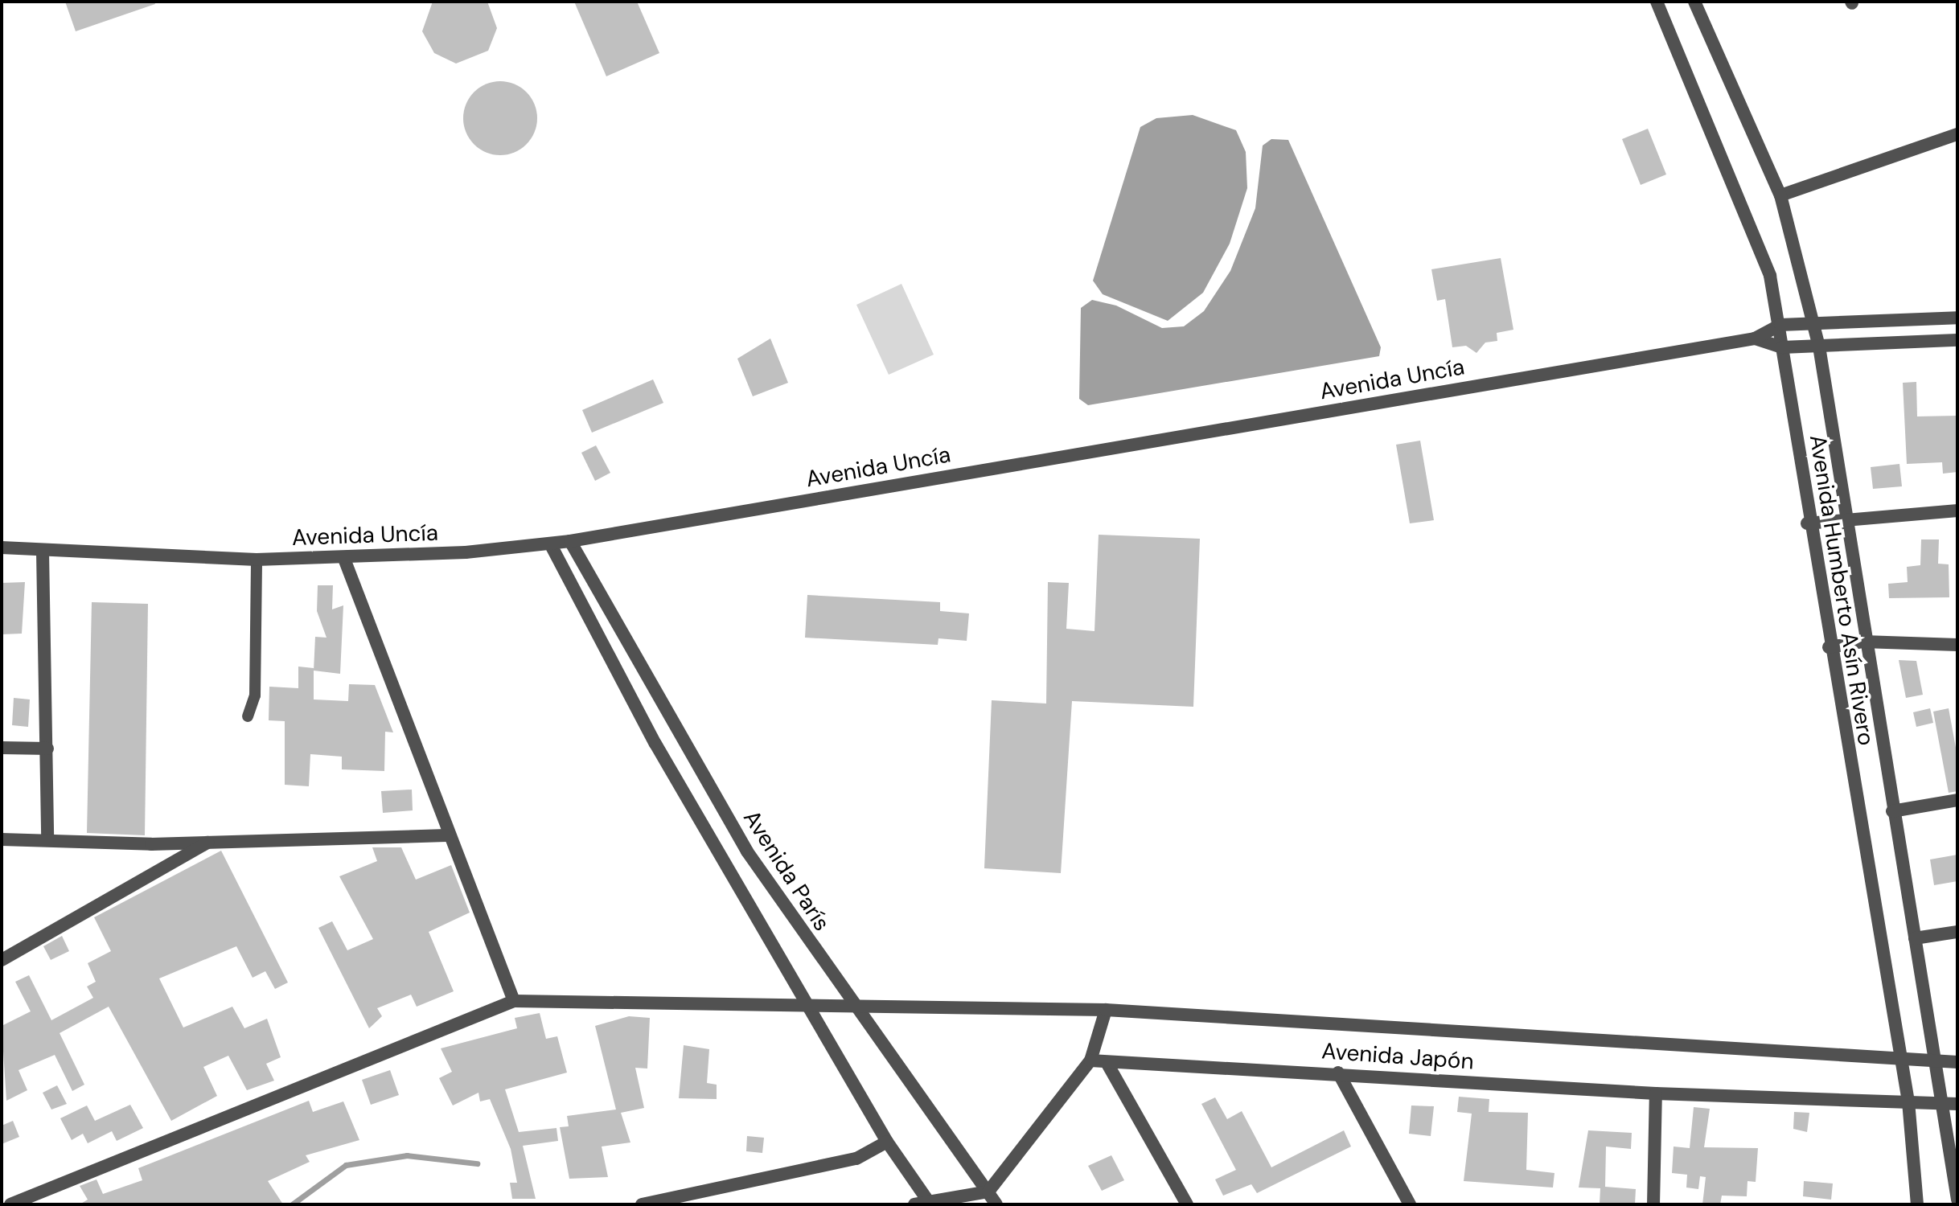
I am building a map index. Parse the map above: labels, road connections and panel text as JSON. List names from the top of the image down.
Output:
{
  "streets": {
    "street": [
      "Avenida Uncía",
      "Avenida Humberto Asín Rivero",
      "Avenida París",
      "Avenida Japón"
    ]
  },
  "crossings": [
    ["Avenida Uncía", "Avenida Humberto Asín Rivero"],
    ["Avenida Uncía", "Avenida París"],
    ["Avenida Humberto Asín Rivero", "Avenida Japón"],
    ["Avenida París", "Avenida Japón"]
  ]
}
